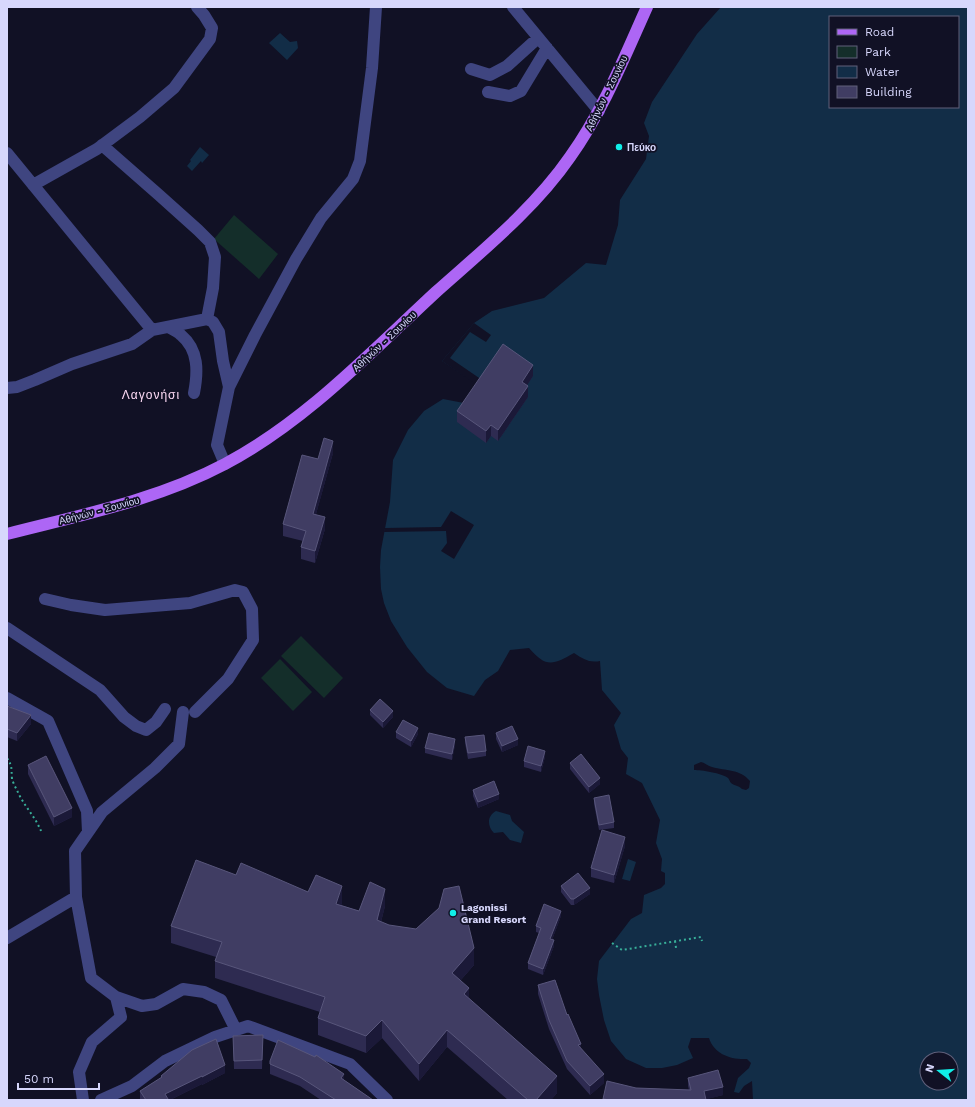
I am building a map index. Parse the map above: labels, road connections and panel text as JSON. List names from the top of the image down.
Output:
{
  "streets": {
    "main road": ["Αθήνών - Σουνίου"]
  },
  "districts": ["Λαγονήσι"],
  "places": ["Πεύκο", "Lagonissi Grand Resort"],
  "legend": [
    "Road",
    "Park",
    "Water",
    "Building"
  ],
  "scale_bar": "50 m",
  "north": "left"
}
